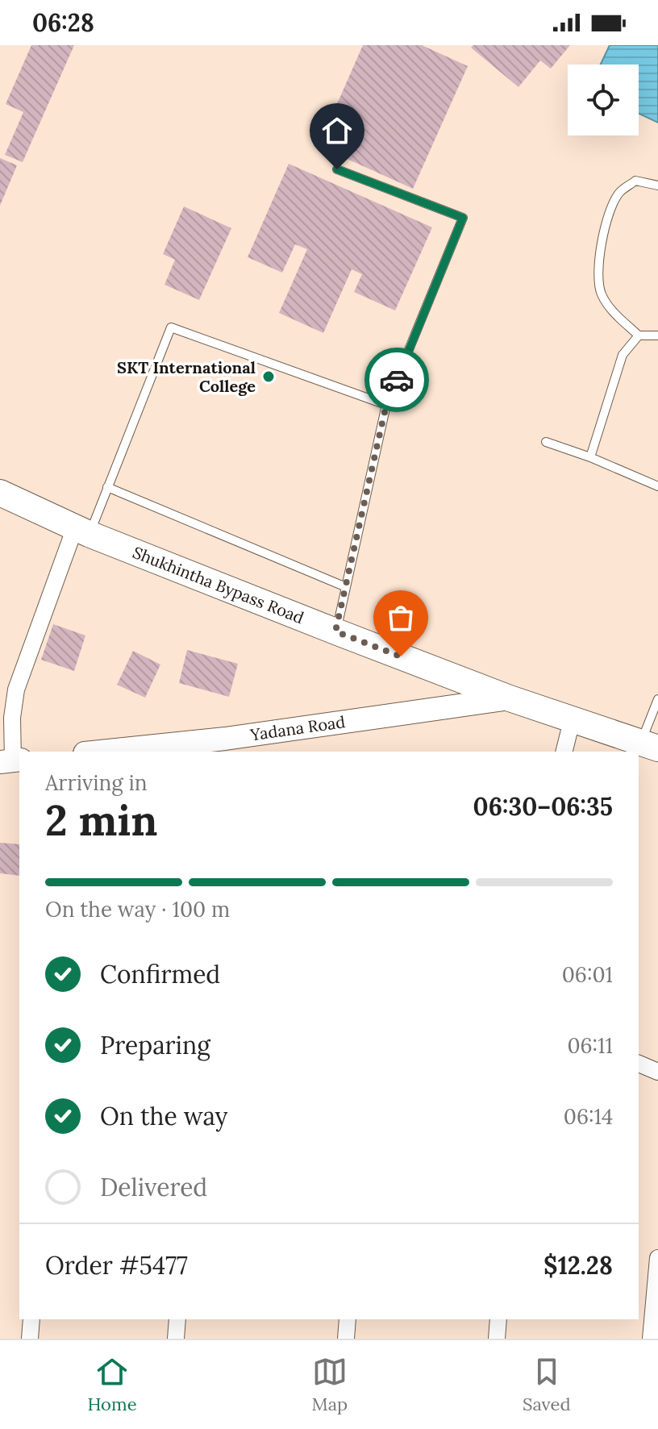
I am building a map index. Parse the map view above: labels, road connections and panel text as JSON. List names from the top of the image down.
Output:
{
  "streets": {
    "main road": ["Shukhintha Bypass Road", "Yadana Road"]
  },
  "crossings": [
    ["Shukhintha Bypass Road", "Yadana Road"]
  ],
  "places": ["SKT International College"],
  "page": {
    "status": "06:28",
    "heading": ["2 min", "Arriving in", "06:30–06:35"],
    "panel": ["Order #5477", "$12.28"],
    "bar": "On the way · 100 m",
    "list": [
      ["Confirmed", "06:01"],
      ["Preparing", "06:11"],
      ["On the way", "06:14"],
      "Delivered"
    ],
    "tabs": ["Home", "Map", "Saved"]
  }
}
